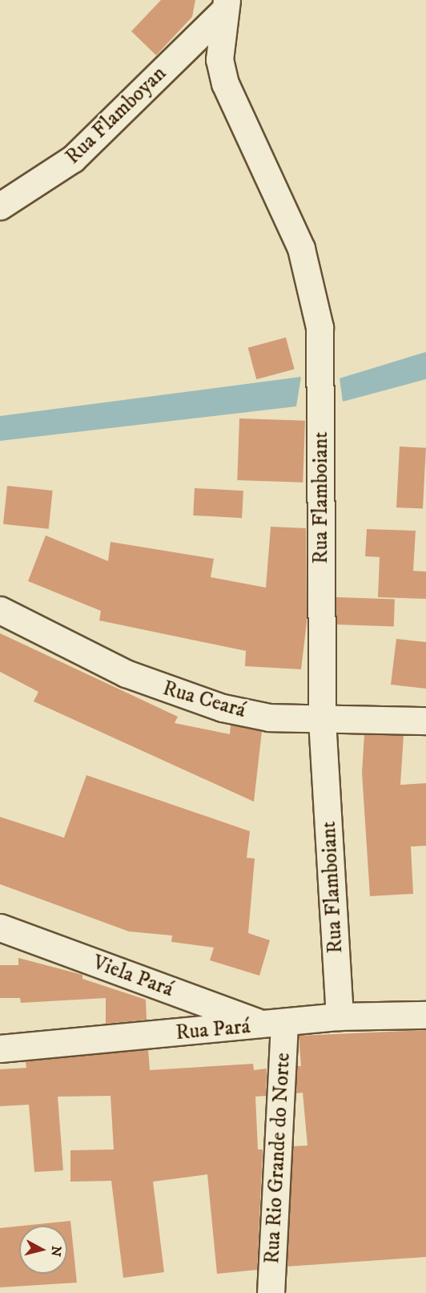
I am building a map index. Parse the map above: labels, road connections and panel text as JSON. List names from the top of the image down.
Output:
{
  "streets": {
    "street": [
      "Rua Flamboyan",
      "Rua Flamboiant",
      "Rua Ceará",
      "Viela Pará",
      "Rua Pará",
      "Rua Rio Grande do Norte"
    ]
  },
  "crossings": [
    ["Rua Flamboyan", "Rua Flamboiant"],
    ["Rua Flamboiant", "Rua Ceará"],
    ["Rua Flamboiant", "Rua Pará"],
    ["Viela Pará", "Rua Pará"],
    ["Viela Pará", "Rua Rio Grande do Norte"],
    ["Rua Pará", "Rua Rio Grande do Norte"]
  ],
  "north": "right"
}
